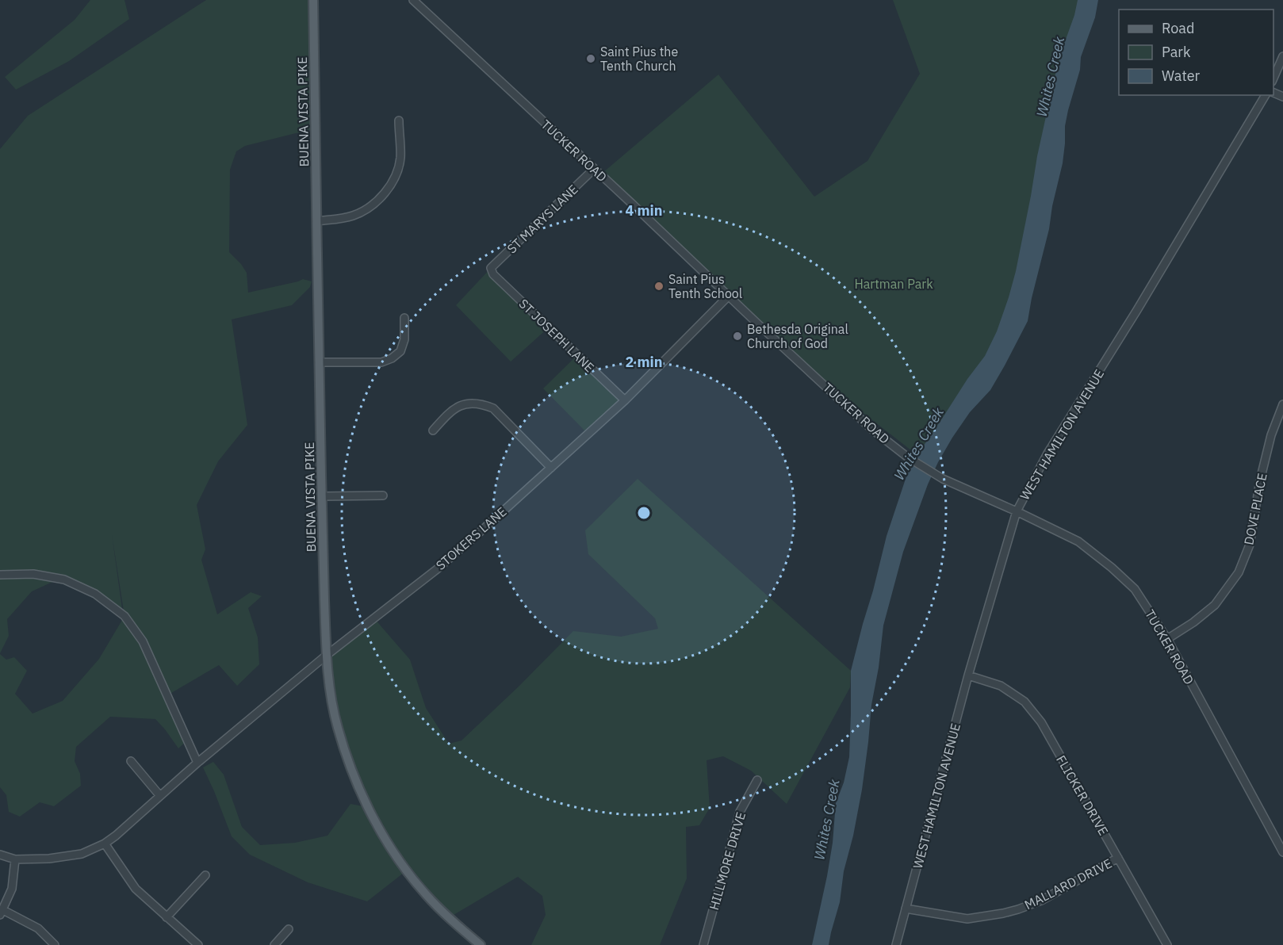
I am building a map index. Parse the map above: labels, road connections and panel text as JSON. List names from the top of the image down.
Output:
{
  "streets": {
    "main road": ["BUENA VISTA PIKE"],
    "street": [
      "TUCKER ROAD",
      "ST MARYS LANE",
      "ST JOSEPH LANE",
      "WEST HAMILTON AVENUE",
      "DOVE PLACE",
      "STOKERS LANE",
      "FLICKER DRIVE",
      "HILLMORE DRIVE",
      "MALLARD DRIVE"
    ]
  },
  "crossings": [
    ["BUENA VISTA PIKE", "STOKERS LANE"],
    ["TUCKER ROAD", "ST MARYS LANE"],
    ["TUCKER ROAD", "WEST HAMILTON AVENUE"],
    ["TUCKER ROAD", "DOVE PLACE"],
    ["TUCKER ROAD", "STOKERS LANE"],
    ["ST MARYS LANE", "ST JOSEPH LANE"],
    ["ST JOSEPH LANE", "STOKERS LANE"],
    ["WEST HAMILTON AVENUE", "FLICKER DRIVE"],
    ["WEST HAMILTON AVENUE", "MALLARD DRIVE"],
    ["FLICKER DRIVE", "MALLARD DRIVE"]
  ],
  "water": ["Whites Creek"],
  "parks": ["Hartman Park"],
  "places": ["Saint Pius the Tenth Church", "Saint Pius Tenth School", "Bethesda Original Church of God"],
  "legend": ["Road", "Park", "Water"],
  "rings": ["4 min", "2 min"]
}
